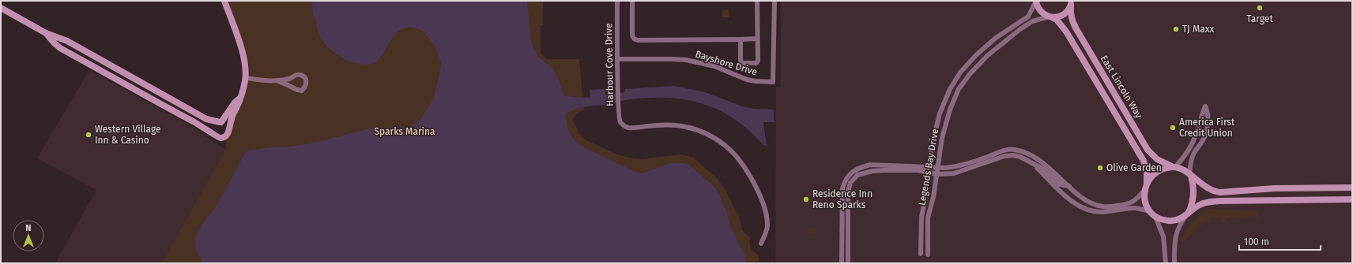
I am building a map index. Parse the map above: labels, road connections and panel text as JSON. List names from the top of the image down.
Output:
{
  "streets": {
    "street": [
      "Bayshore Drive",
      "Harbour Cove Drive",
      "East Lincoln Way",
      "Legends Bay Drive"
    ]
  },
  "crossings": [
    ["Bayshore Drive", "Harbour Cove Drive"],
    ["East Lincoln Way", "Legends Bay Drive"]
  ],
  "parks": ["Sparks Marina"],
  "places": [
    "Target",
    "TJ Maxx",
    "America First Credit Union",
    "Western Village Inn & Casino",
    "Olive Garden",
    "Residence Inn Reno Sparks"
  ],
  "scale_bar": "100 m",
  "north": "top"
}
